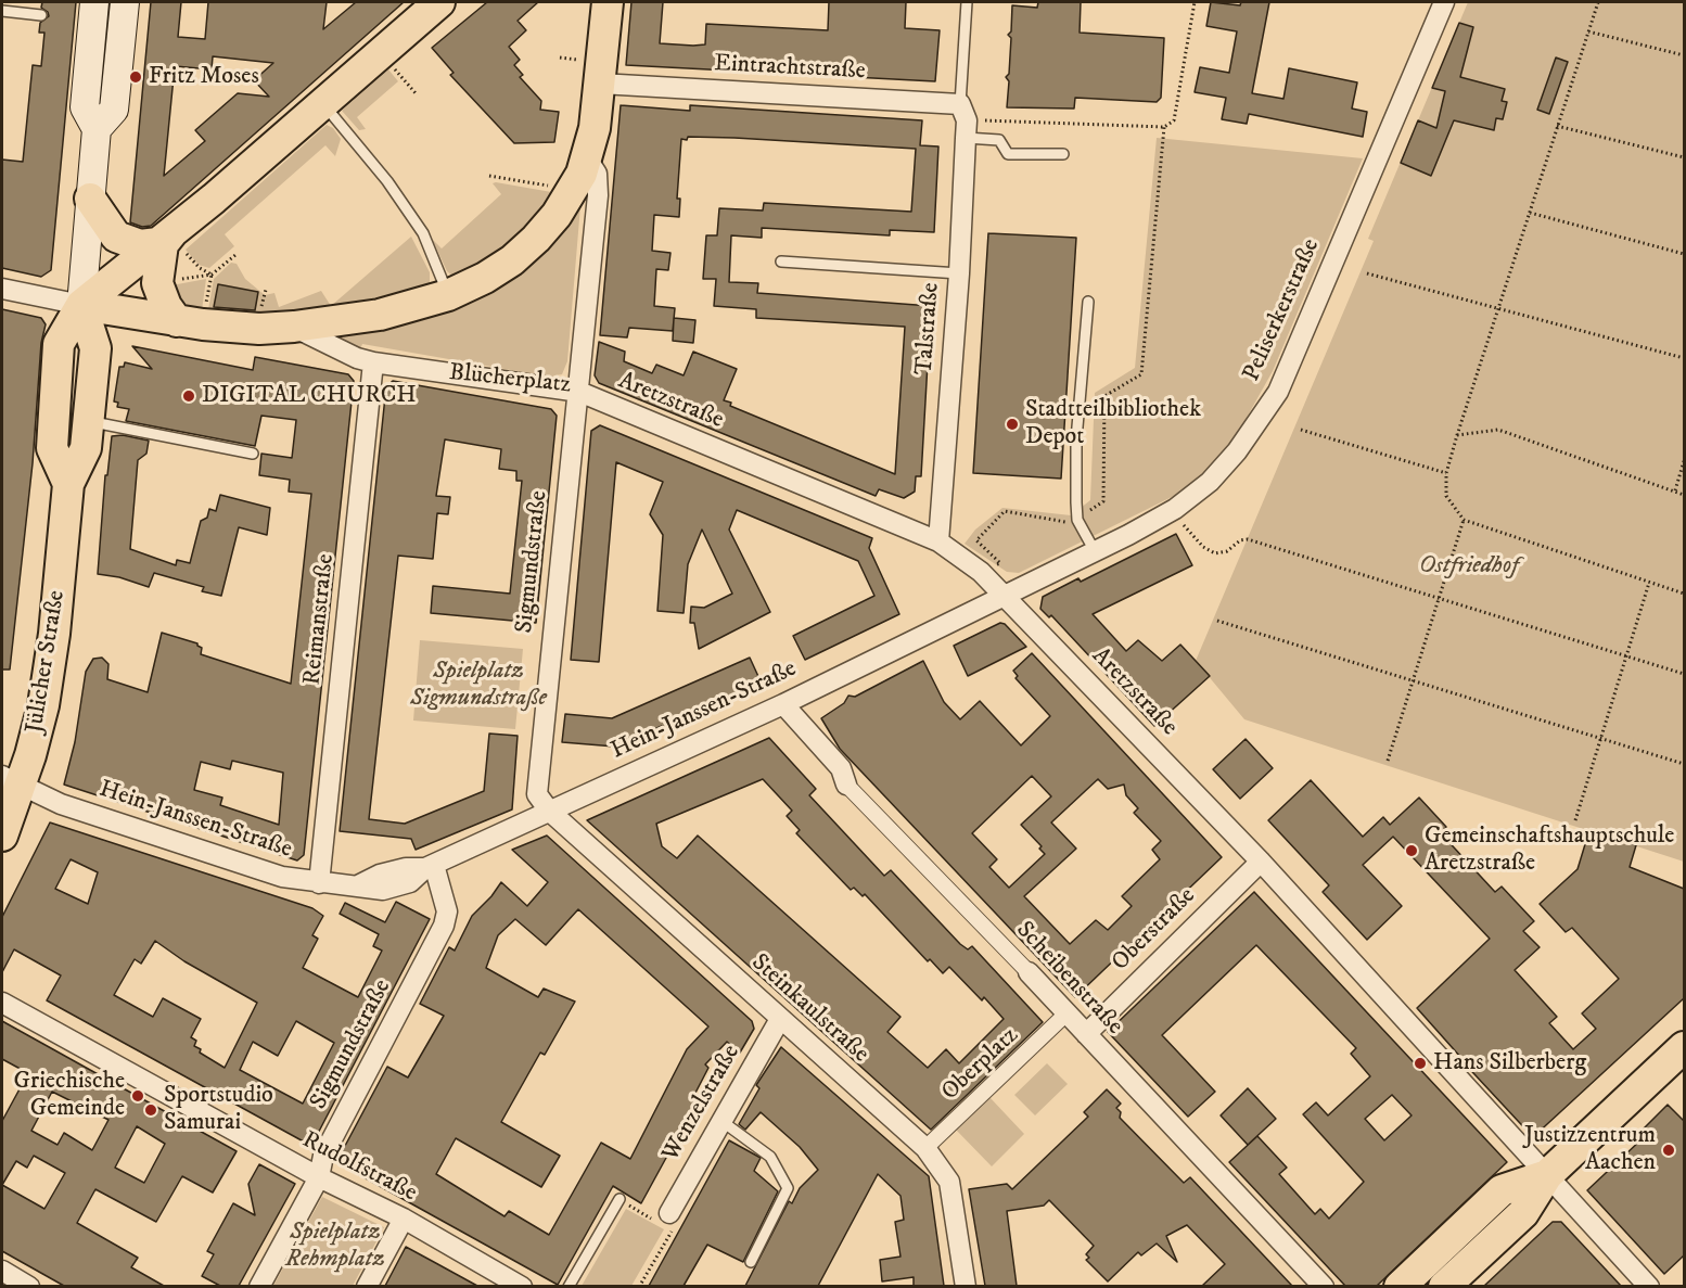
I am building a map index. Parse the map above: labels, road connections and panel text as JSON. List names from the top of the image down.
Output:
{
  "streets": {
    "main road": ["Blücherplatz", "Jülicher Straße"],
    "street": [
      "Eintrachtstraße",
      "Peliserkerstraße",
      "Talstraße",
      "Aretzstraße",
      "Sigmundstraße",
      "Reimanstraße",
      "Hein-Janssen-Straße",
      "Oberstraße",
      "Scheibenstraße",
      "Steinkaulstraße",
      "Oberplatz",
      "Wenzelstraße",
      "Rudolfstraße"
    ]
  },
  "crossings": [
    ["Eintrachtstraße", "Talstraße"],
    ["Eintrachtstraße", "Blücherplatz"],
    ["Peliserkerstraße", "Aretzstraße"],
    ["Peliserkerstraße", "Hein-Janssen-Straße"],
    ["Talstraße", "Aretzstraße"],
    ["Blücherplatz", "Aretzstraße"],
    ["Blücherplatz", "Sigmundstraße"],
    ["Blücherplatz", "Reimanstraße"],
    ["Blücherplatz", "Jülicher Straße"],
    ["Aretzstraße", "Sigmundstraße"],
    ["Aretzstraße", "Hein-Janssen-Straße"],
    ["Aretzstraße", "Oberstraße"],
    ["Sigmundstraße", "Hein-Janssen-Straße"],
    ["Sigmundstraße", "Steinkaulstraße"],
    ["Sigmundstraße", "Rudolfstraße"],
    ["Reimanstraße", "Hein-Janssen-Straße"],
    ["Jülicher Straße", "Hein-Janssen-Straße"],
    ["Hein-Janssen-Straße", "Scheibenstraße"],
    ["Hein-Janssen-Straße", "Steinkaulstraße"],
    ["Oberstraße", "Scheibenstraße"],
    ["Scheibenstraße", "Oberplatz"],
    ["Steinkaulstraße", "Oberplatz"],
    ["Steinkaulstraße", "Wenzelstraße"]
  ],
  "parks": ["Ostfriedhof", "Spielplatz Sigmundstraße", "Spielplatz Rehmplatz"],
  "places": [
    "Fritz Moses",
    "DIGITAL CHURCH",
    "Stadtteilbibliothek Depot",
    "Gemeinschaftshauptschule Aretzstraße",
    "Hans Silberberg",
    "Griechische Gemeinde",
    "Sportstudio Samurai",
    "Justizzentrum Aachen"
  ]
}
